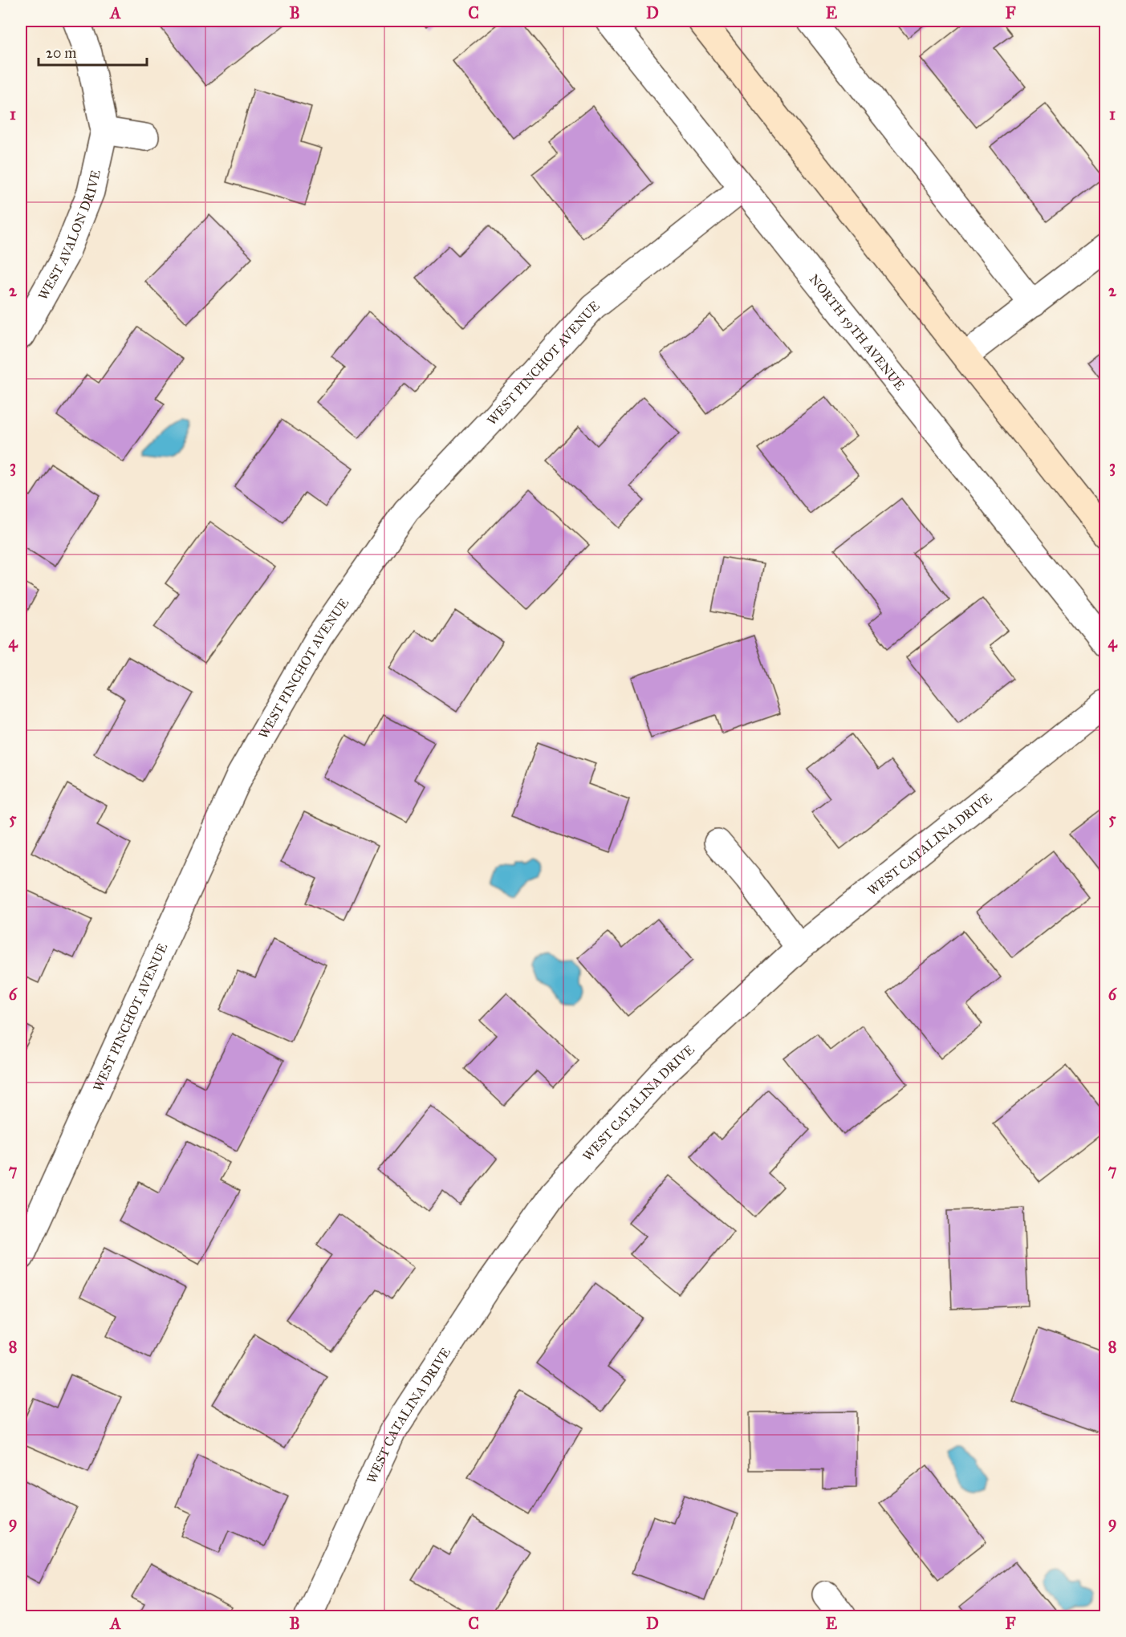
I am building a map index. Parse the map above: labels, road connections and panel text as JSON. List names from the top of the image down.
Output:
{
  "streets": {
    "street": [
      "WEST AVALON DRIVE",
      "NORTH 59TH AVENUE",
      "WEST PINCHOT AVENUE",
      "WEST CATALINA DRIVE"
    ]
  },
  "crossings": [
    ["NORTH 59TH AVENUE", "WEST PINCHOT AVENUE"]
  ],
  "scale_bar": "20 m",
  "grid": {
    "columns": [
      "A",
      "B",
      "C",
      "D",
      "E",
      "F"
    ],
    "rows": [
      "1",
      "2",
      "3",
      "4",
      "5",
      "6",
      "7",
      "8",
      "9"
    ]
  }
}
